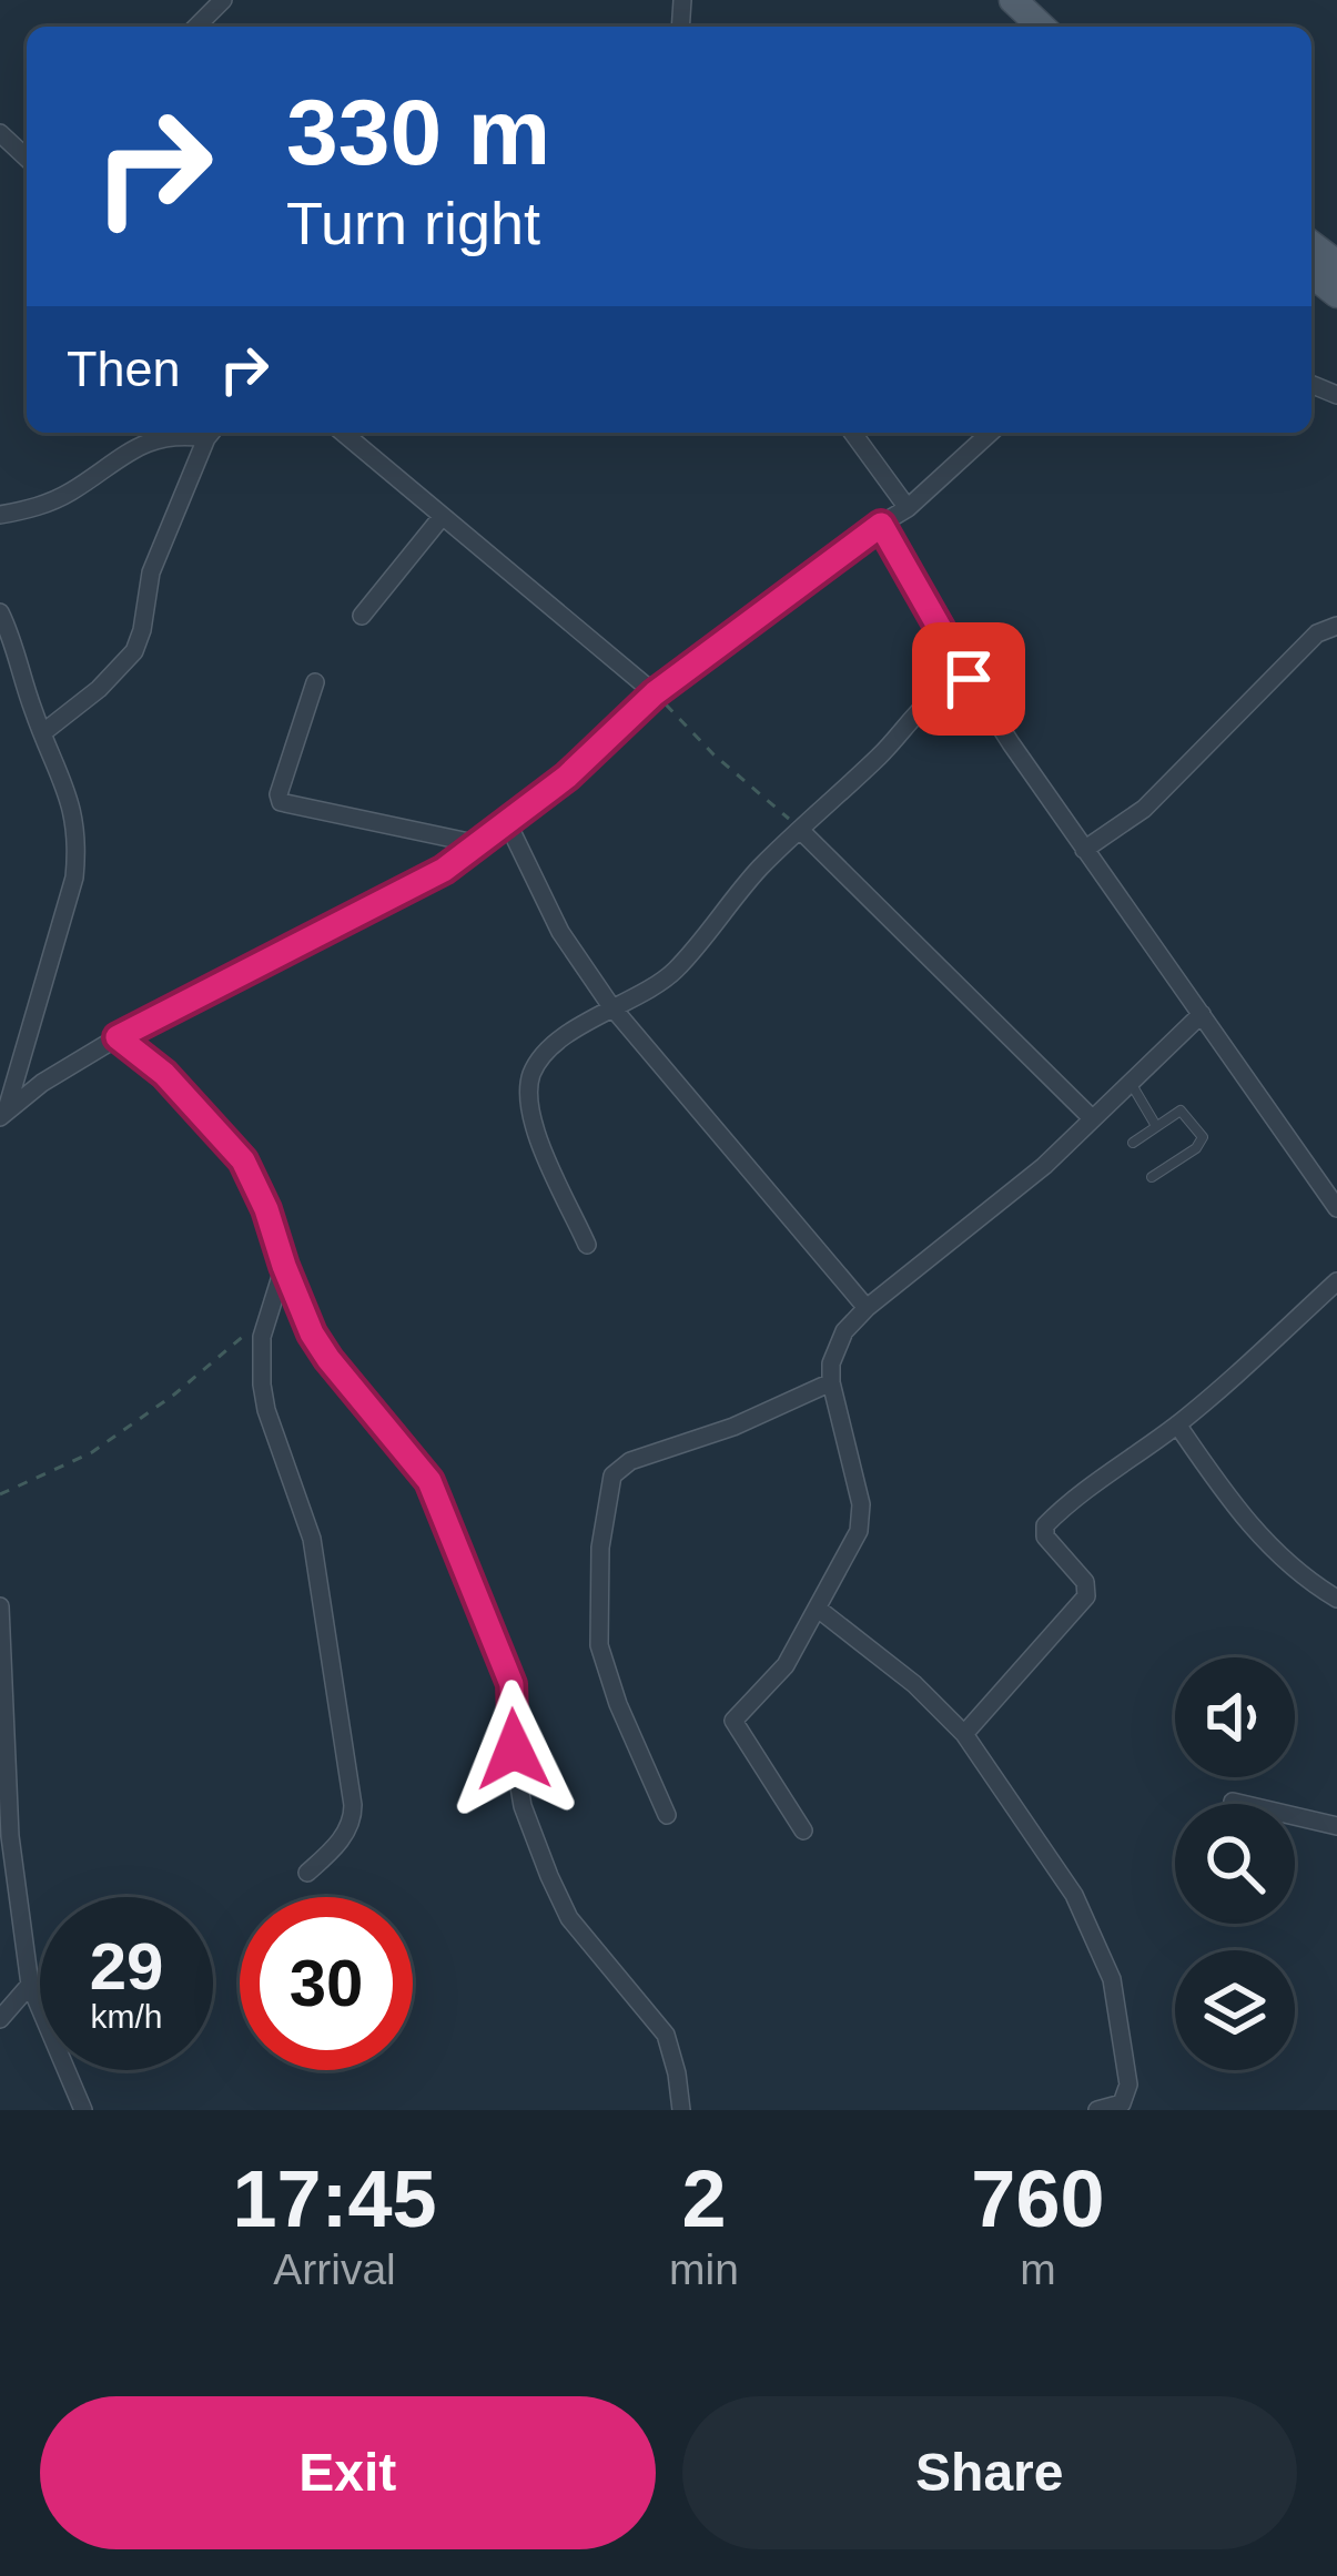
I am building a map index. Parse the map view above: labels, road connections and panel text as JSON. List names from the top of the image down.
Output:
{
  "page": {
    "turn": ["330 m", "Turn right"],
    "then": "Then",
    "speed": "29 km/h",
    "limit": "30",
    "eta": [
      "17:45",
      "Arrival",
      "2",
      "min",
      "760",
      "m"
    ],
    "buttons": ["Exit", "Share"]
  }
}
